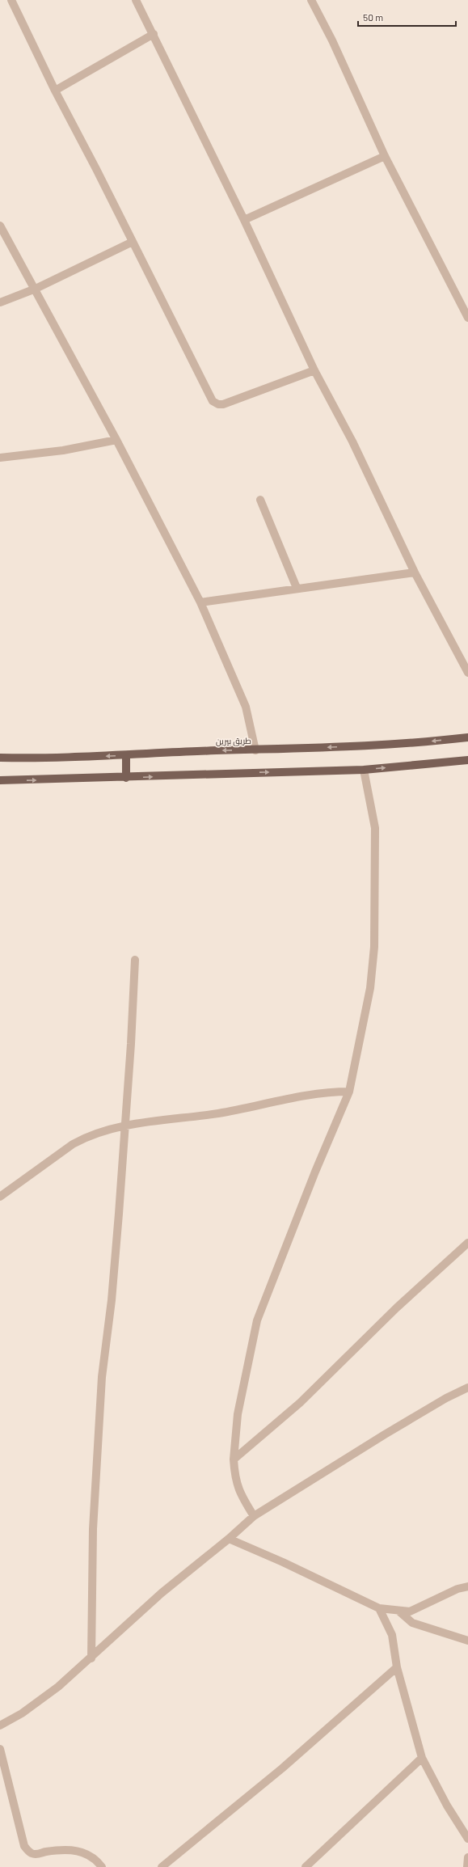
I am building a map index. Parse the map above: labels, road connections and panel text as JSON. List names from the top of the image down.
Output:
{
  "streets": {
    "main road": ["طريق بيرين"]
  },
  "scale_bar": "50 m"
}
